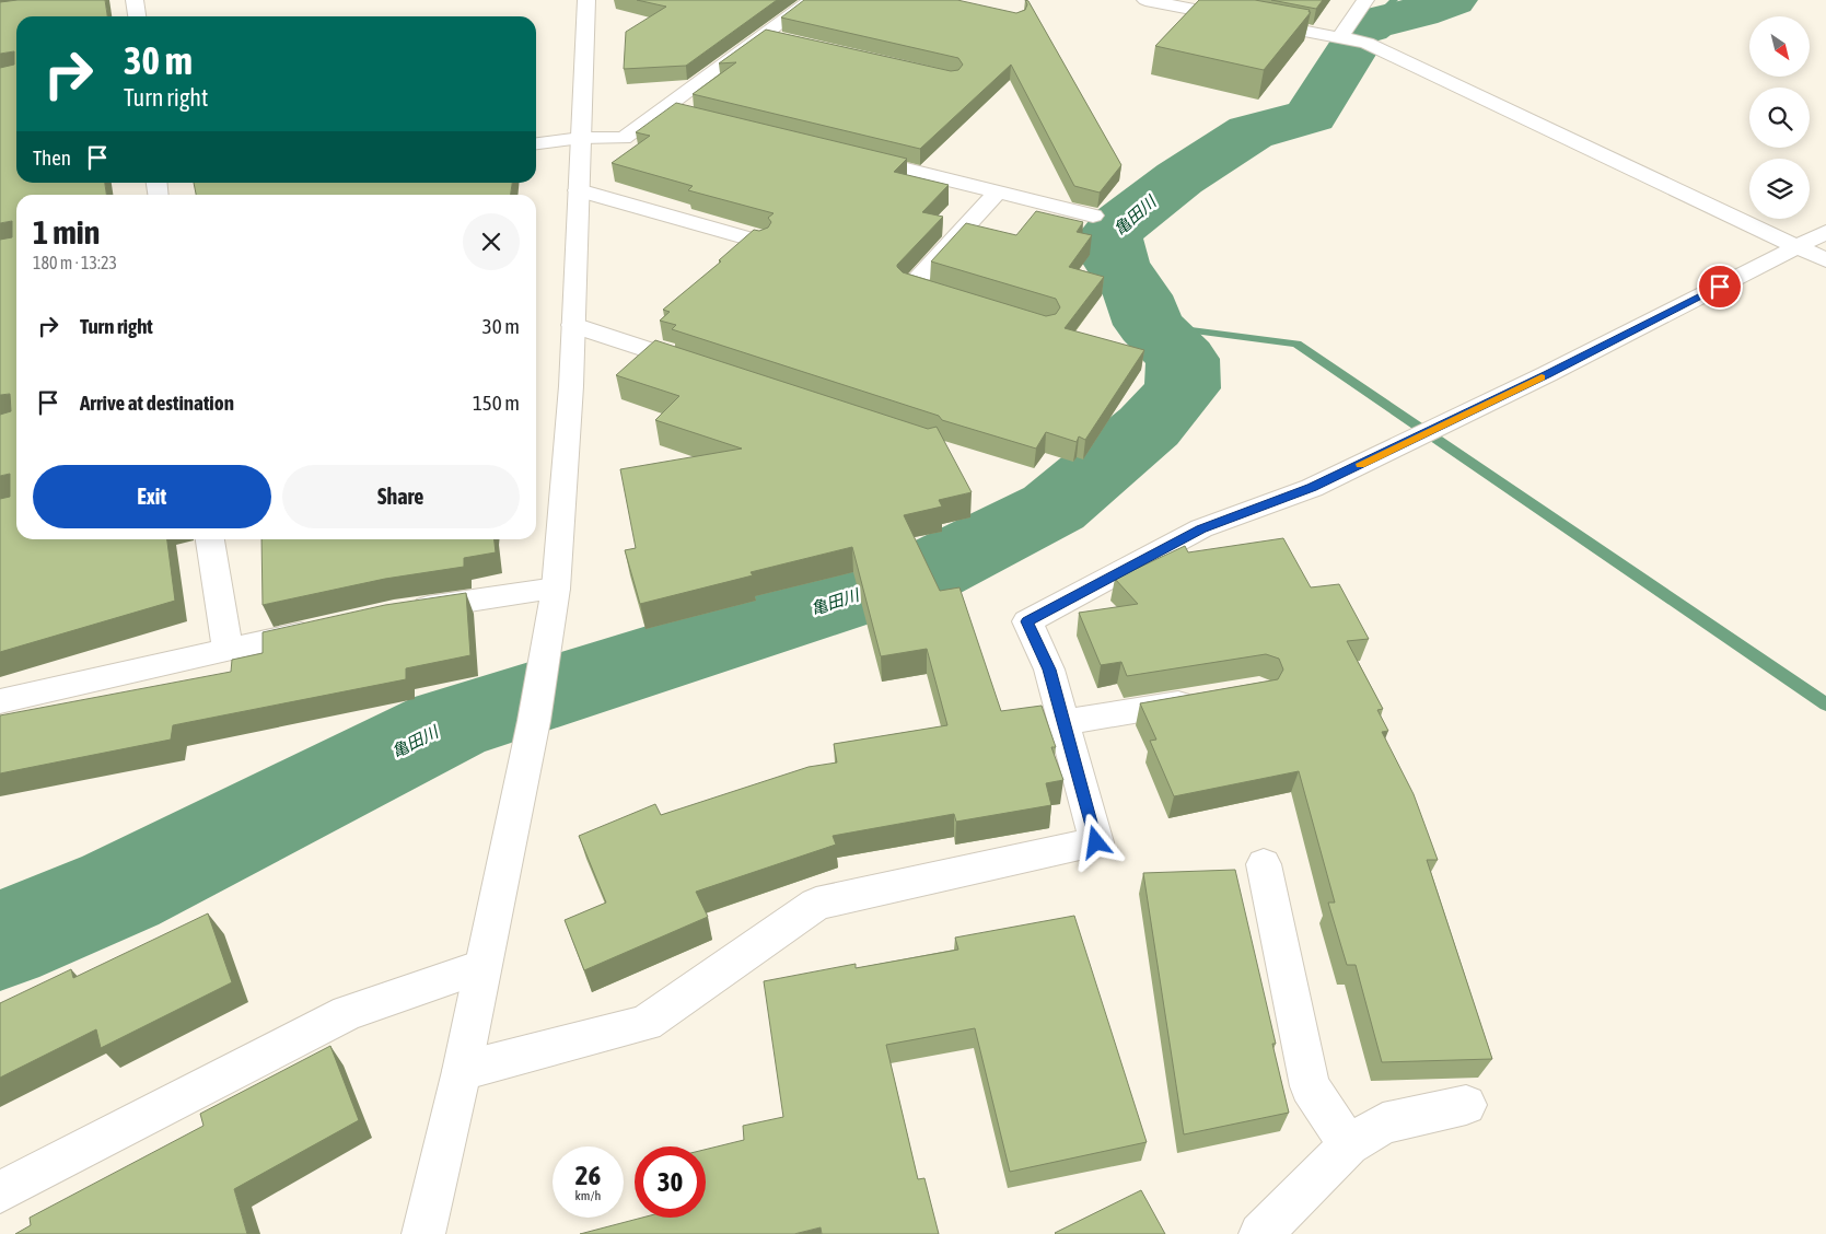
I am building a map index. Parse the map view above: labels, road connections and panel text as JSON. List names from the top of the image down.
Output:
{
  "water": ["亀田川"],
  "north": "bottom right",
  "page": {
    "turn": ["30 m", "Turn right"],
    "then": "Then",
    "heading": ["1 min", "180 m · 13:23"],
    "list": [
      {
        "name": "Turn right",
        "value": "30 m"
      },
      {
        "name": "Arrive at destination",
        "value": "150 m"
      }
    ],
    "buttons": ["Exit", "Share"],
    "speed": "26 km/h",
    "limit": "30"
  }
}
